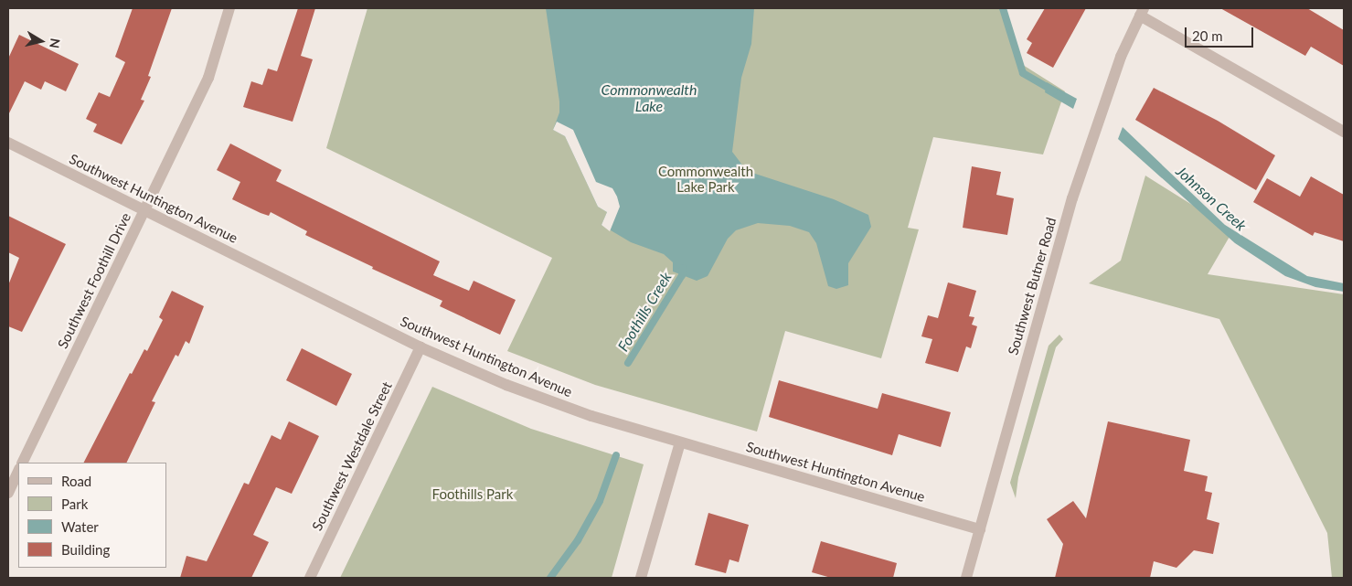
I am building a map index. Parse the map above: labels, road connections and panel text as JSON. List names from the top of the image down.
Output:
{
  "streets": {
    "street": [
      "Southwest Huntington Avenue",
      "Southwest Foothill Drive",
      "Southwest Butner Road",
      "Southwest Westdale Street"
    ]
  },
  "crossings": [
    ["Southwest Huntington Avenue", "Southwest Foothill Drive"],
    ["Southwest Huntington Avenue", "Southwest Butner Road"],
    ["Southwest Huntington Avenue", "Southwest Westdale Street"]
  ],
  "water": ["Commonwealth Lake", "Johnson Creek", "Foothills Creek"],
  "parks": ["Commonwealth Lake Park", "Foothills Park"],
  "legend": [
    "Road",
    "Park",
    "Water",
    "Building"
  ],
  "scale_bar": "20 m",
  "north": "right"
}
